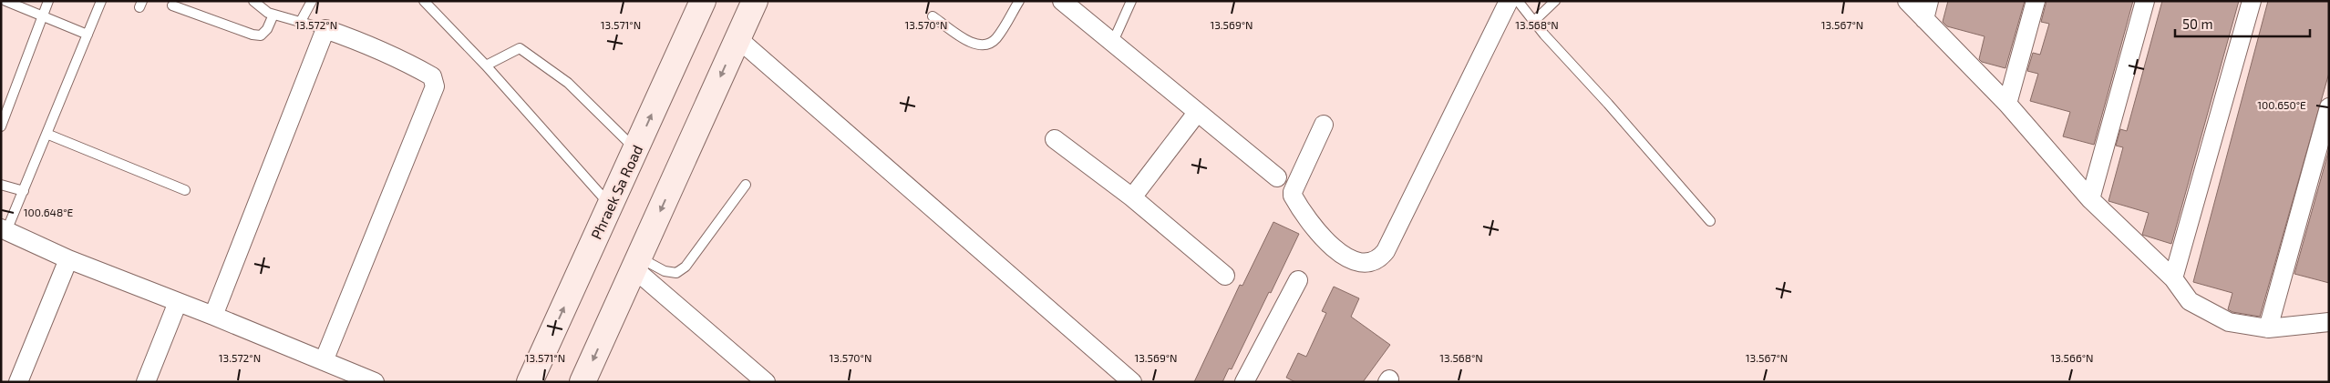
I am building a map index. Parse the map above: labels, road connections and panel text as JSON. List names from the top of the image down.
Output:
{
  "streets": {
    "main road": ["Phraek Sa Road"]
  },
  "scale_bar": "50 m",
  "coordinates": [
    "13.572°N",
    "13.571°N",
    "13.570°N",
    "13.569°N",
    "13.568°N",
    "13.567°N",
    "100.650°E",
    "100.648°E",
    "13.566°N"
  ]
}
